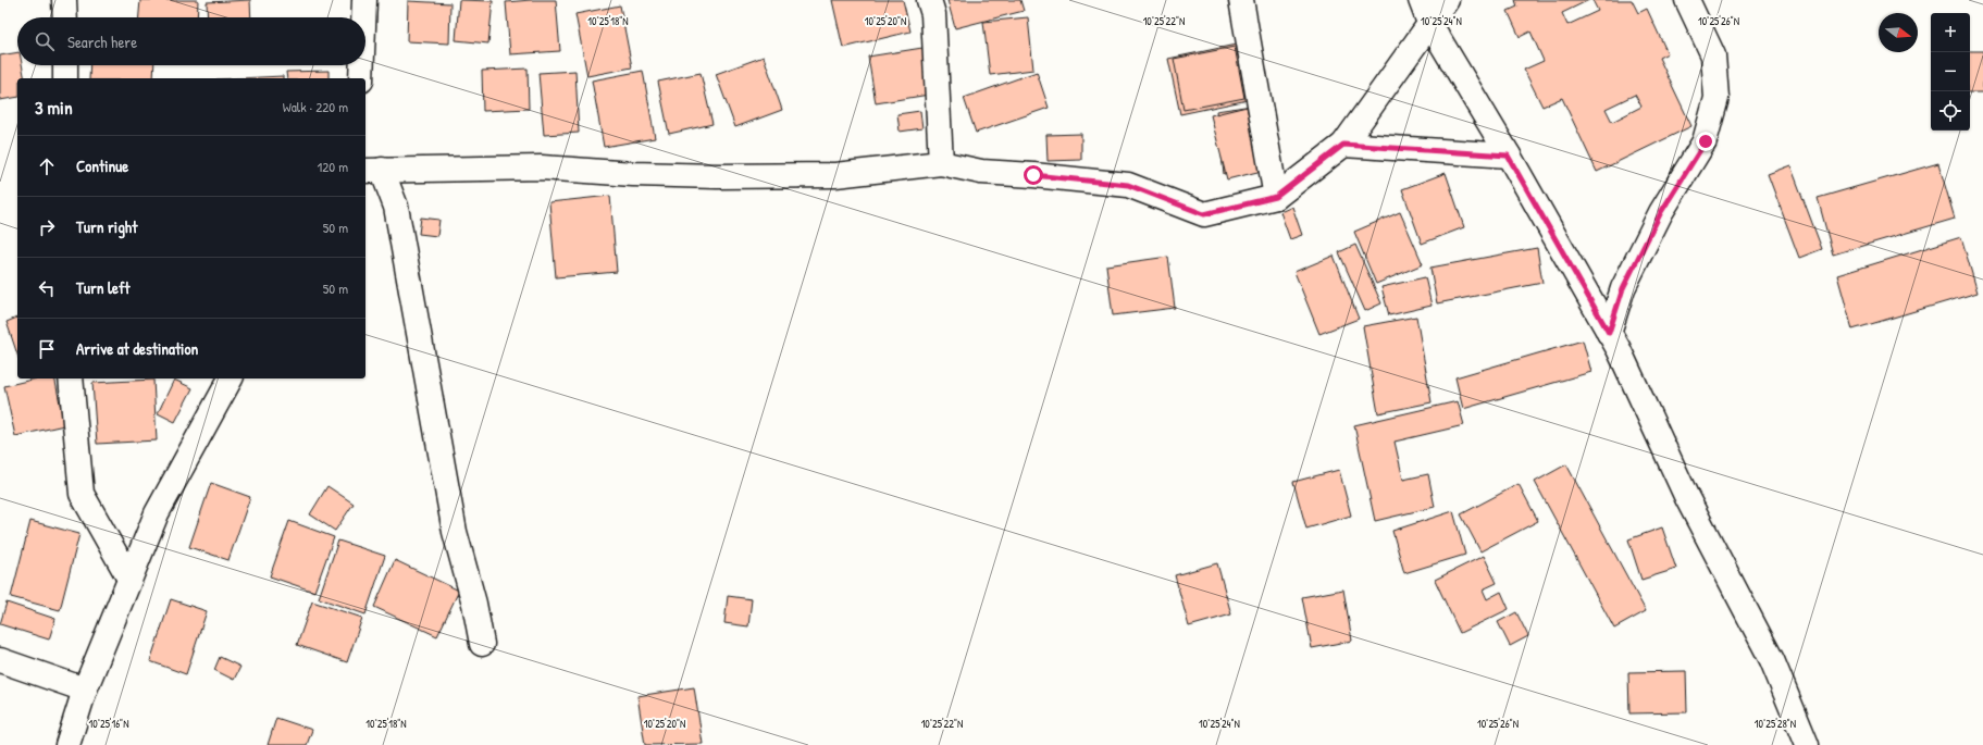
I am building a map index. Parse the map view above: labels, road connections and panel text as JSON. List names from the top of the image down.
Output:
{
  "north": "right",
  "page": {
    "map_buttons": ["+", "−"],
    "search": "Search here",
    "heading": ["3 min", "Walk · 220 m"],
    "list": [
      ["Continue", "120 m"],
      ["Turn right", "50 m"],
      ["Turn left", "50 m"],
      "Arrive at destination"
    ]
  },
  "coordinates": [
    "10°25'18\"N",
    "10°25'20\"N",
    "10°25'22\"N",
    "10°25'24\"N",
    "10°25'26\"N",
    "10°25'16\"N",
    "10°25'28\"N"
  ]
}
